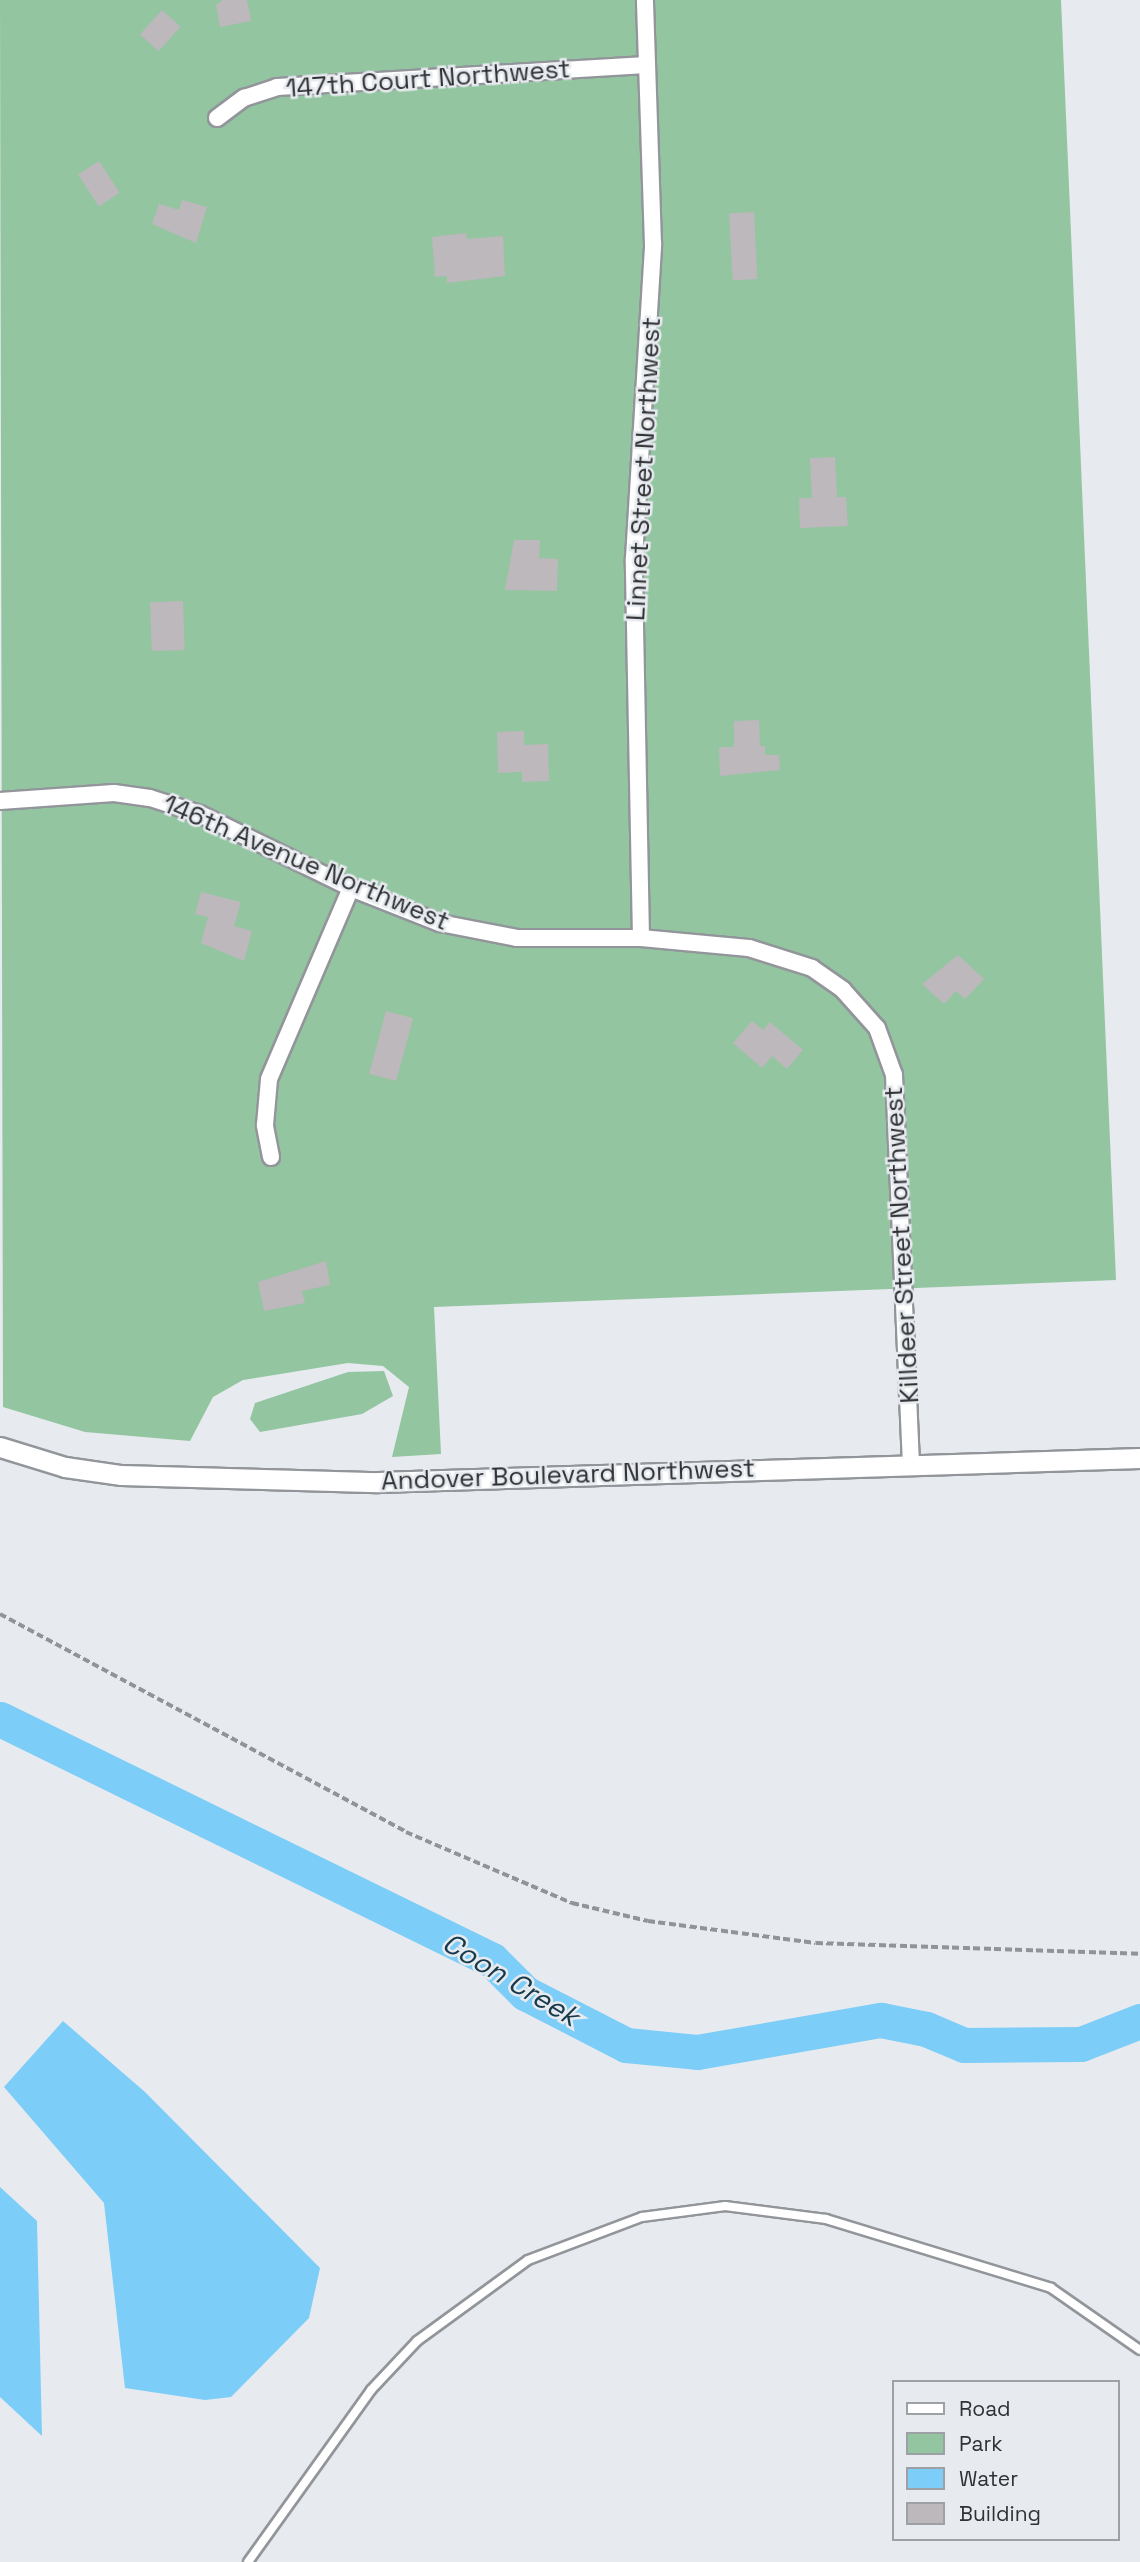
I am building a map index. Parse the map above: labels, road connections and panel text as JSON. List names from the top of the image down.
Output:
{
  "streets": {
    "street": [
      "147th Court Northwest",
      "Linnet Street Northwest",
      "146th Avenue Northwest",
      "Killdeer Street Northwest",
      "Andover Boulevard Northwest"
    ]
  },
  "crossings": [
    ["147th Court Northwest", "Linnet Street Northwest"],
    ["Linnet Street Northwest", "146th Avenue Northwest"],
    ["146th Avenue Northwest", "Killdeer Street Northwest"],
    ["Killdeer Street Northwest", "Andover Boulevard Northwest"]
  ],
  "water": ["Coon Creek"],
  "legend": [
    "Road",
    "Park",
    "Water",
    "Building"
  ]
}
